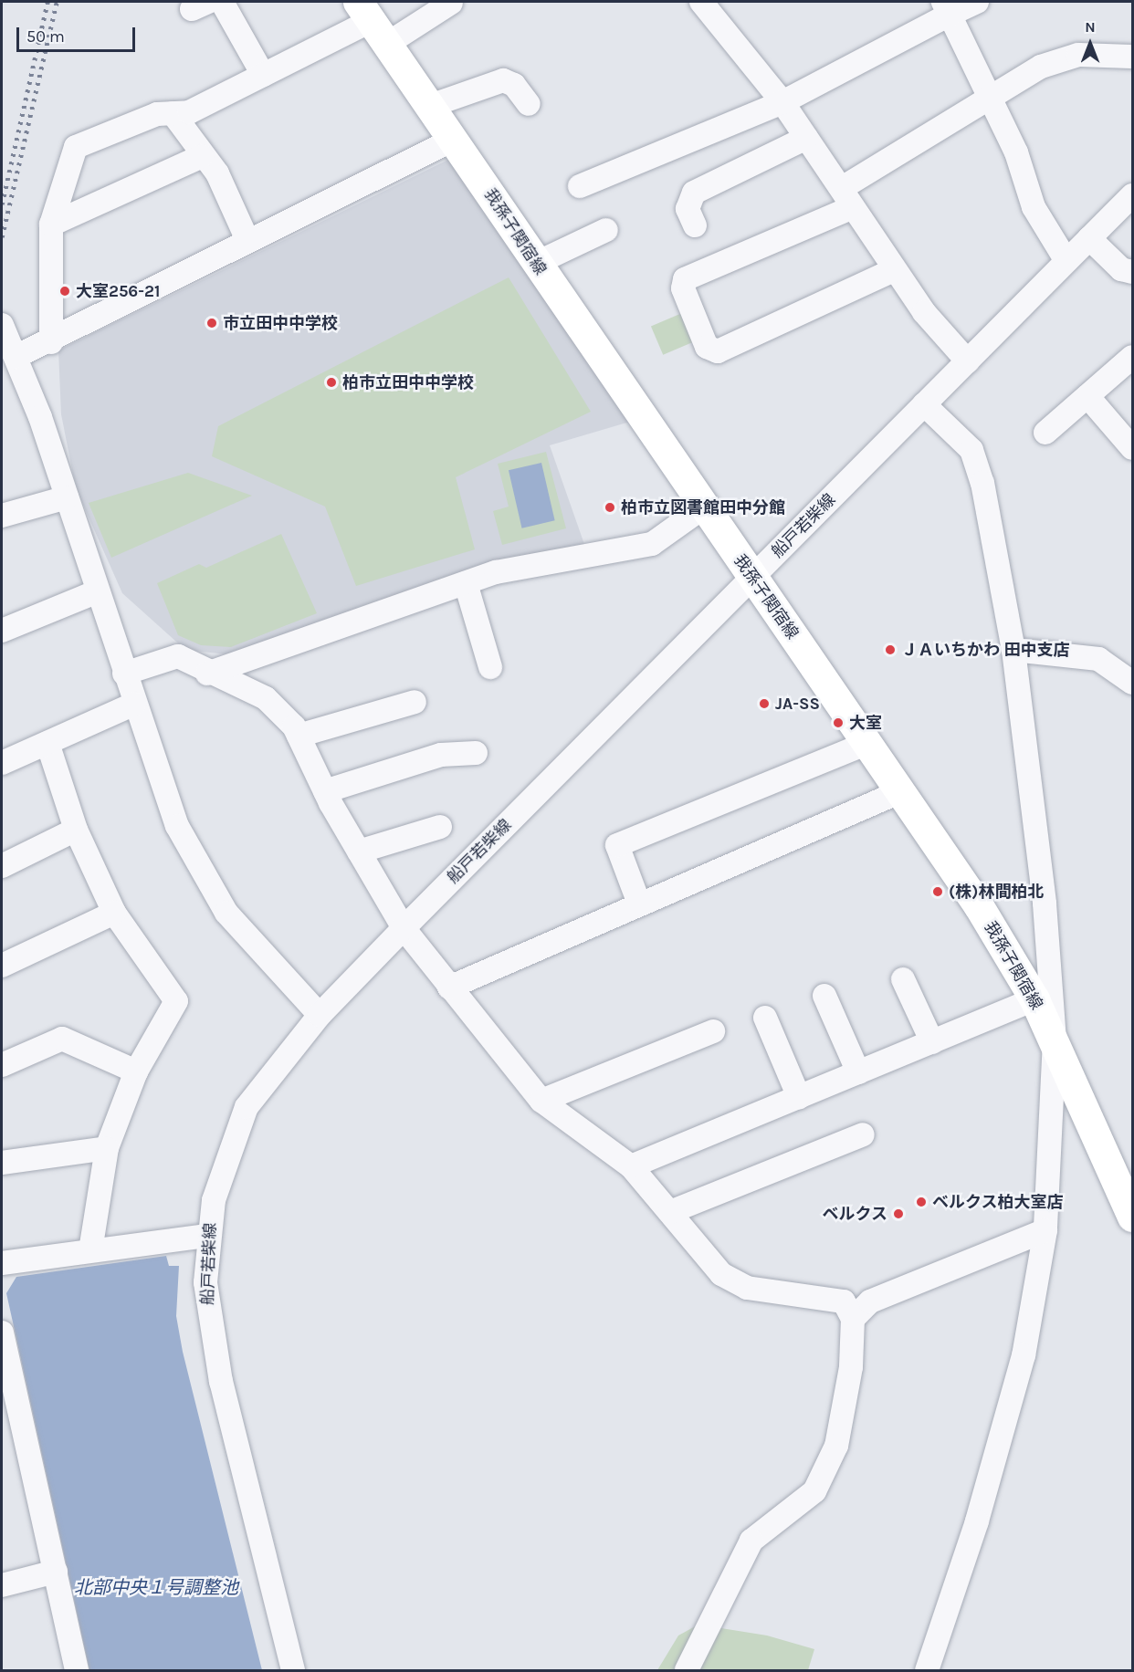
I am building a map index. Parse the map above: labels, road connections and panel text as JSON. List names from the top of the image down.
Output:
{
  "streets": {
    "main road": ["我孫子関宿線"],
    "street": ["船戸若柴線"]
  },
  "crossings": [
    ["我孫子関宿線", "船戸若柴線"]
  ],
  "water": ["北部中央１号調整池"],
  "places": [
    "大室256-21",
    "市立田中中学校",
    "柏市立田中中学校",
    "柏市立図書館田中分館",
    "ＪＡいちかわ 田中支店",
    "JA-SS",
    "大室",
    "(株)林間柏北",
    "ベルクス柏大室店",
    "ベルクス"
  ],
  "scale_bar": "50 m",
  "north": "top"
}
